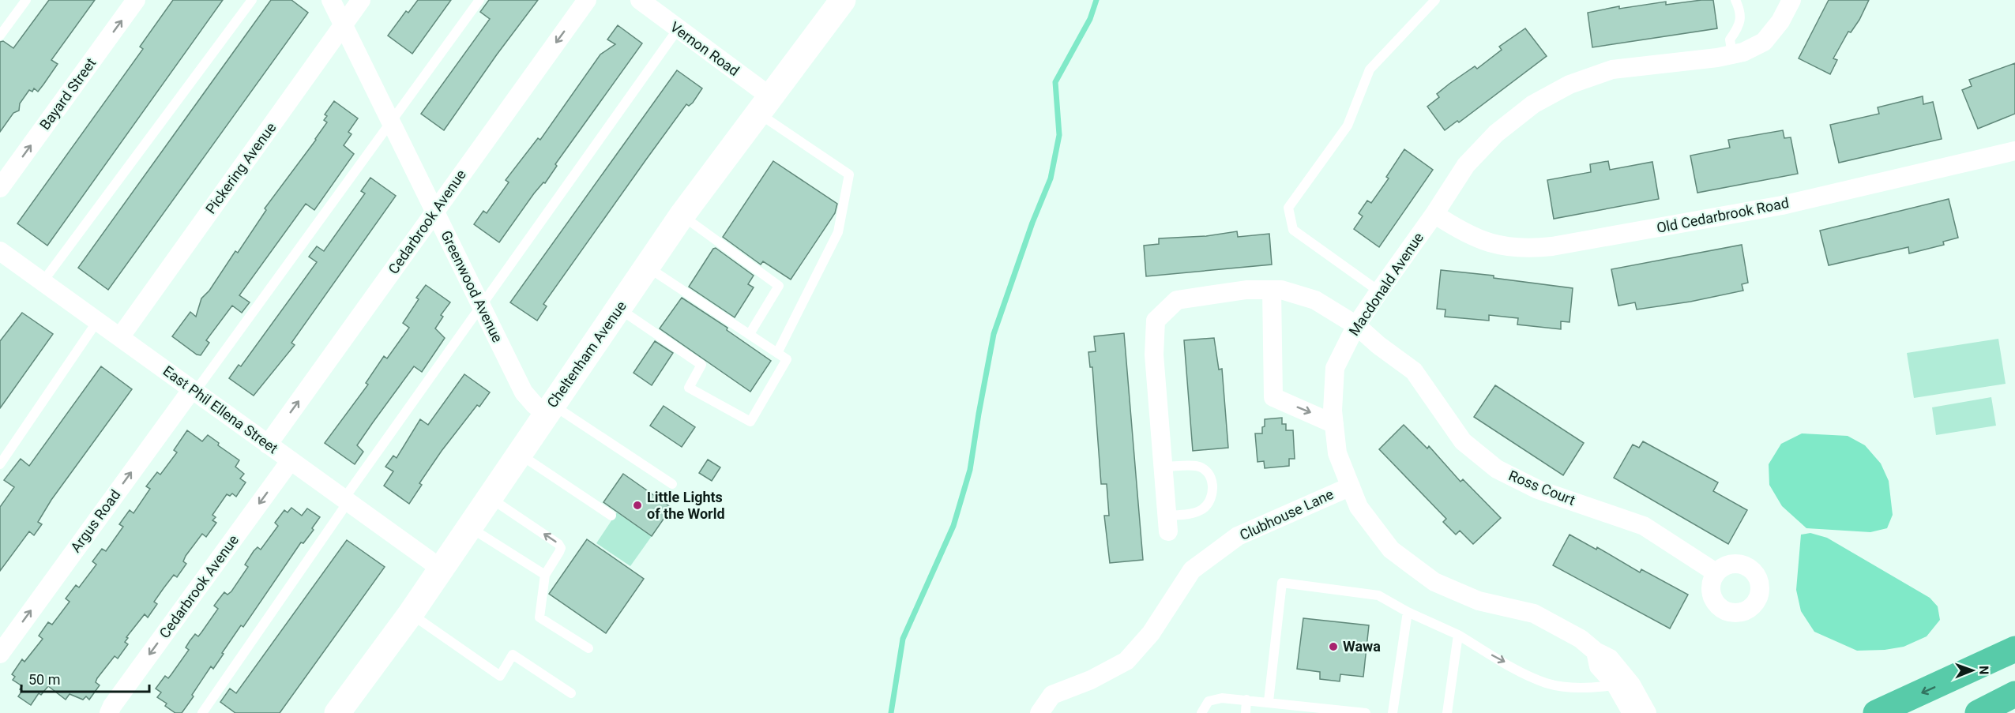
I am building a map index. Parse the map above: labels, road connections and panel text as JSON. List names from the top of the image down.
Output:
{
  "streets": {
    "main road": ["Cheltenham Avenue"],
    "street": [
      "Vernon Road",
      "Bayard Street",
      "Pickering Avenue",
      "Old Cedarbrook Road",
      "Cedarbrook Avenue",
      "Macdonald Avenue",
      "Greenwood Avenue",
      "East Phil Ellena Street",
      "Ross Court",
      "Clubhouse Lane",
      "Argus Road"
    ]
  },
  "crossings": [
    ["Vernon Road", "Cheltenham Avenue"],
    ["Pickering Avenue", "Greenwood Avenue"],
    ["Pickering Avenue", "East Phil Ellena Street"],
    ["Old Cedarbrook Road", "Macdonald Avenue"],
    ["Cedarbrook Avenue", "Greenwood Avenue"],
    ["Cedarbrook Avenue", "East Phil Ellena Street"],
    ["Macdonald Avenue", "Ross Court"],
    ["Macdonald Avenue", "Clubhouse Lane"],
    ["Greenwood Avenue", "Cheltenham Avenue"],
    ["Cheltenham Avenue", "East Phil Ellena Street"],
    ["East Phil Ellena Street", "Argus Road"]
  ],
  "one_way": ["Bayard Street", "Argus Road"],
  "places": ["Little Lights of the World", "Wawa"],
  "scale_bar": "50 m",
  "north": "right"
}
